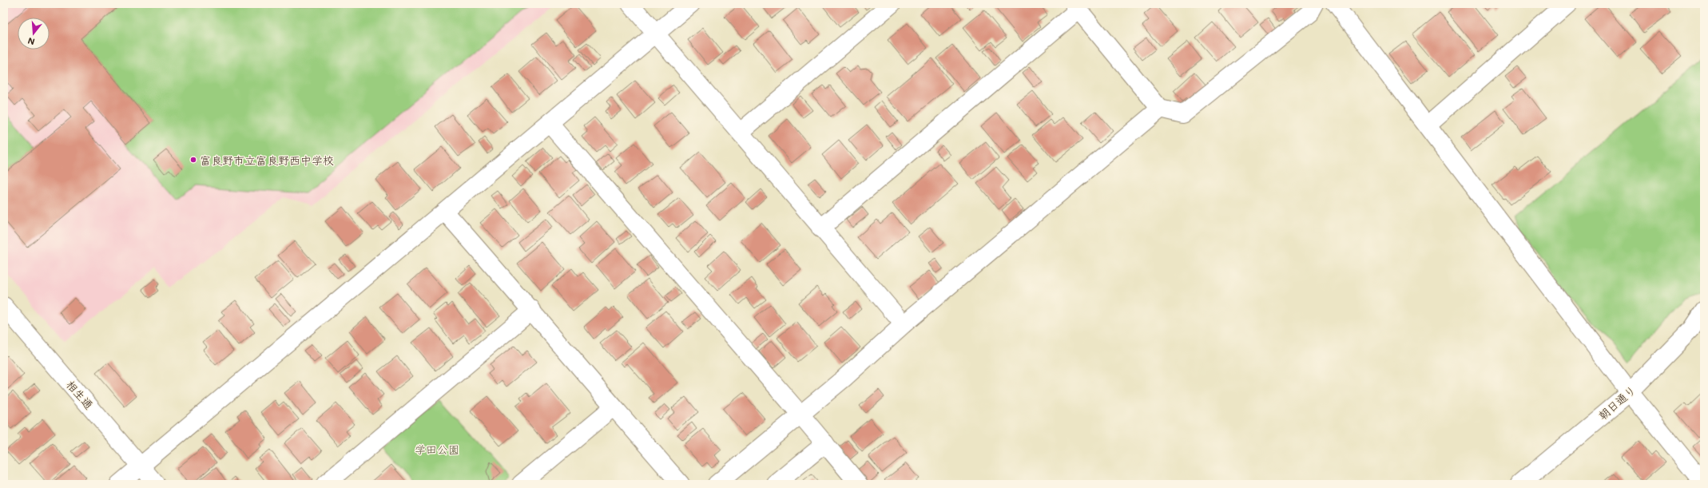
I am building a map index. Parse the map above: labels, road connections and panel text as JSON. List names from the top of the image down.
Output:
{
  "streets": {
    "street": ["相生通", "朝日通り"]
  },
  "parks": ["学田公園"],
  "places": ["富良野市立富良野西中学校"],
  "north": "bottom"
}
